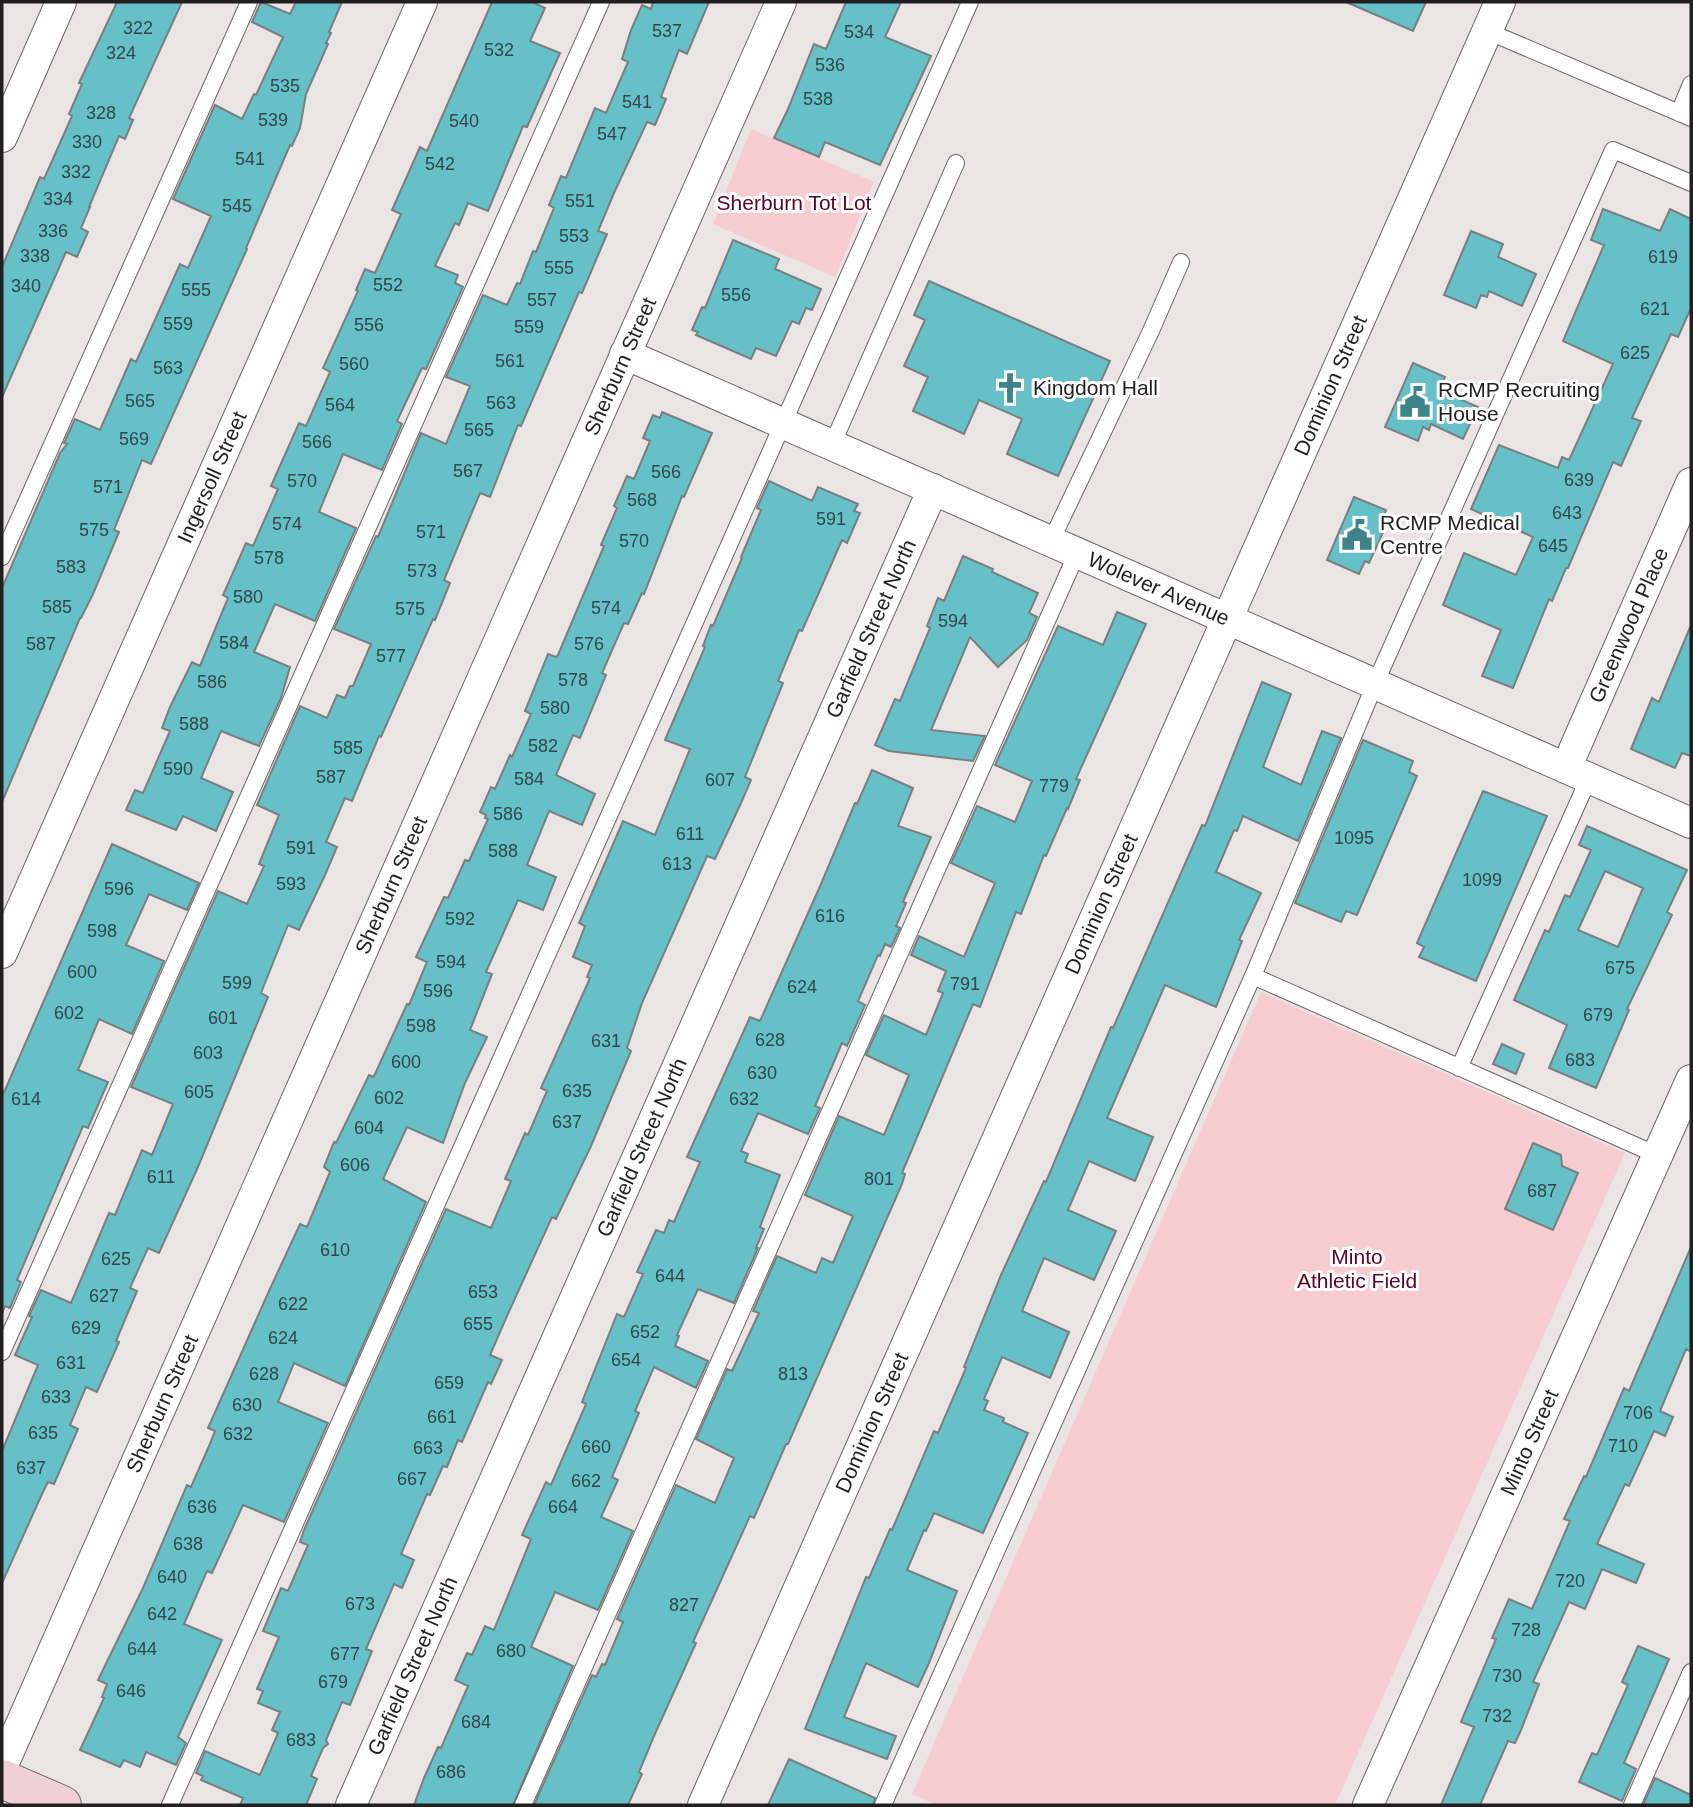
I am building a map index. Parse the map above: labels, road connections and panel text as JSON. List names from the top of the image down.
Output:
{
  "streets": {
    "street": [
      "Sherburn Street",
      "Dominion Street",
      "Ingersoll Street",
      "Wolever Avenue",
      "Greenwood Place",
      "Garfield Street North",
      "Minto Street"
    ]
  },
  "crossings": [
    ["Sherburn Street", "Wolever Avenue"],
    ["Dominion Street", "Wolever Avenue"],
    ["Wolever Avenue", "Greenwood Place"],
    ["Wolever Avenue", "Garfield Street North"]
  ],
  "parks": ["Sherburn Tot Lot", "Minto Athletic Field"],
  "places": {
    "church": ["Kingdom Hall"],
    "public building": ["RCMP Recruiting House", "RCMP Medical Centre"]
  },
  "house_numbers": [
    "322",
    "537",
    "534",
    "532",
    "324",
    "536",
    "535",
    "538",
    "541",
    "328",
    "539",
    "540",
    "547",
    "330",
    "541",
    "542",
    "332",
    "334",
    "551",
    "545",
    "336",
    "553",
    "338",
    "619",
    "555",
    "552",
    "340",
    "555",
    "556",
    "557",
    "621",
    "559",
    "556",
    "559",
    "625",
    "561",
    "560",
    "563",
    "565",
    "563",
    "564",
    "565",
    "569",
    "566",
    "567",
    "566",
    "639",
    "570",
    "571",
    "568",
    "643",
    "591",
    "574",
    "575",
    "571",
    "570",
    "645",
    "578",
    "583",
    "573",
    "580",
    "585",
    "574",
    "575",
    "594",
    "584",
    "587",
    "576",
    "577",
    "578",
    "586",
    "580",
    "588",
    "582",
    "585",
    "590",
    "587",
    "584",
    "607",
    "779",
    "586",
    "611",
    "1095",
    "591",
    "588",
    "613",
    "1099",
    "593",
    "596",
    "616",
    "592",
    "598",
    "594",
    "675",
    "600",
    "599",
    "791",
    "624",
    "596",
    "602",
    "679",
    "601",
    "598",
    "628",
    "631",
    "603",
    "683",
    "600",
    "630",
    "635",
    "605",
    "602",
    "614",
    "632",
    "637",
    "604",
    "606",
    "611",
    "801",
    "687",
    "610",
    "625",
    "644",
    "653",
    "627",
    "622",
    "655",
    "629",
    "652",
    "624",
    "654",
    "631",
    "628",
    "813",
    "659",
    "633",
    "630",
    "706",
    "661",
    "635",
    "632",
    "710",
    "660",
    "663",
    "637",
    "667",
    "662",
    "636",
    "664",
    "638",
    "640",
    "720",
    "673",
    "827",
    "642",
    "728",
    "644",
    "680",
    "677",
    "730",
    "679",
    "646",
    "732",
    "684",
    "683",
    "686"
  ]
}
